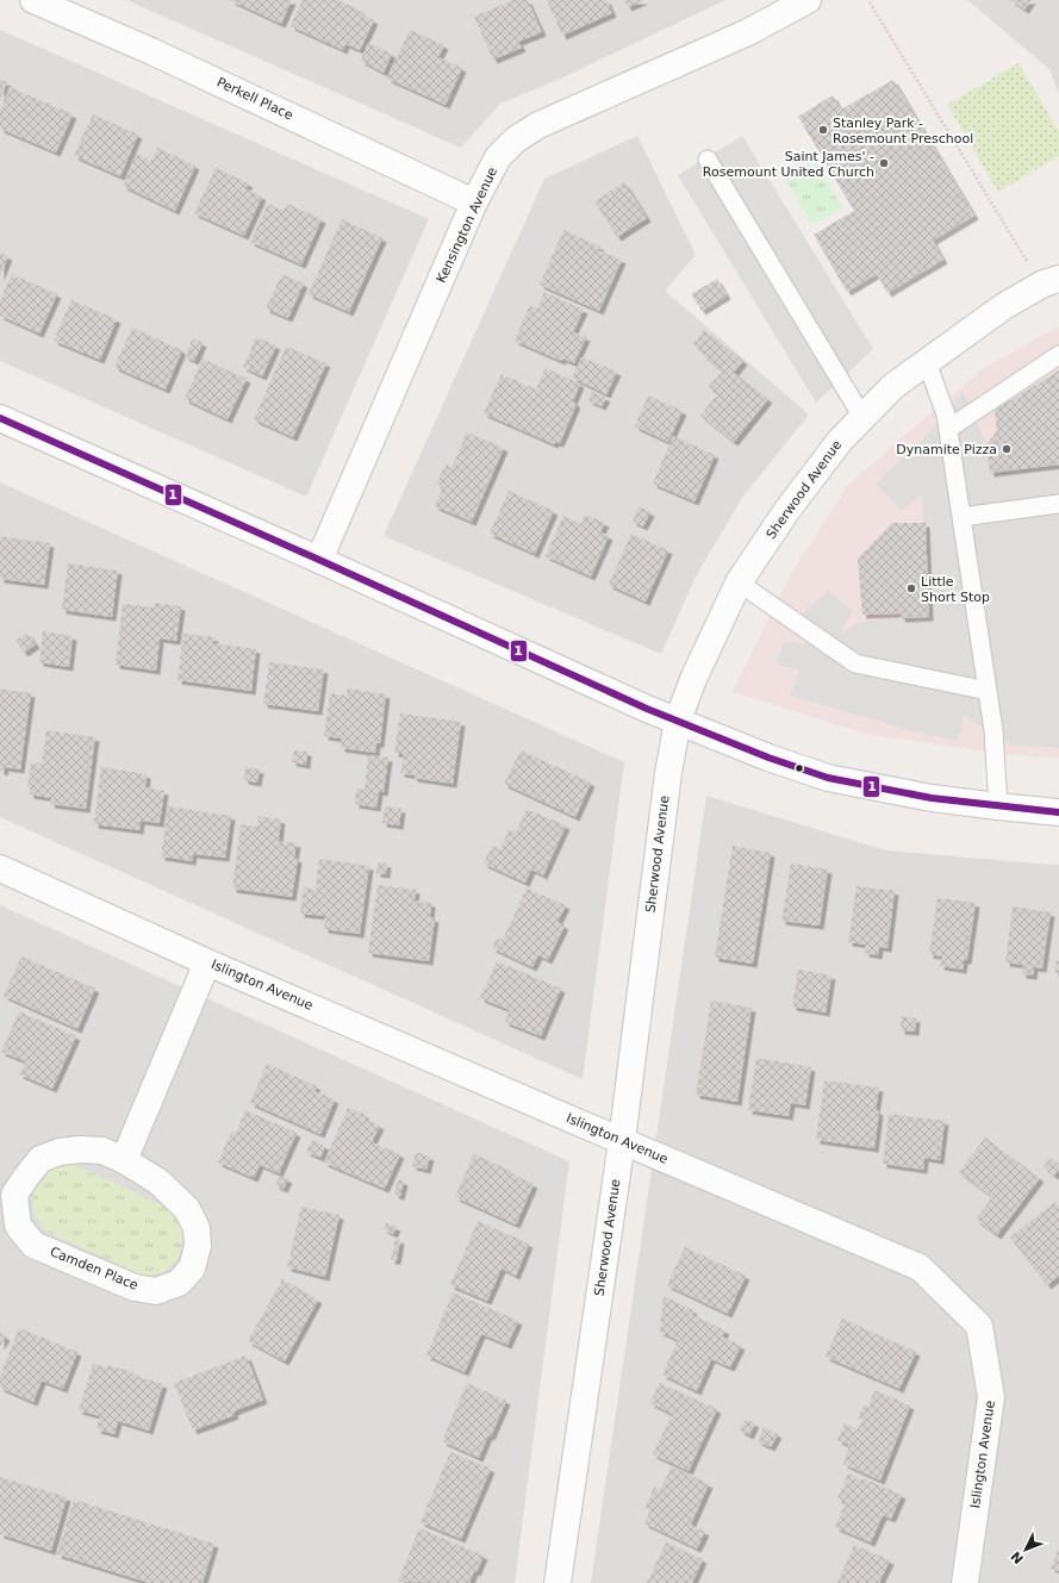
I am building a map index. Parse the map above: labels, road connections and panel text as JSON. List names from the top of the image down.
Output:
{
  "streets": {
    "street": [
      "Perkell Place",
      "Kensington Avenue",
      "Sherwood Avenue",
      "Islington Avenue",
      "Camden Place"
    ]
  },
  "crossings": [
    ["Perkell Place", "Kensington Avenue"],
    ["Sherwood Avenue", "Islington Avenue"]
  ],
  "places": [
    "Stanley Park - Rosemount Preschool",
    "Saint James' - Rosemount United Church",
    "Dynamite Pizza",
    "Little Short Stop"
  ],
  "lines": ["transit line 1"],
  "north": "bottom left"
}
